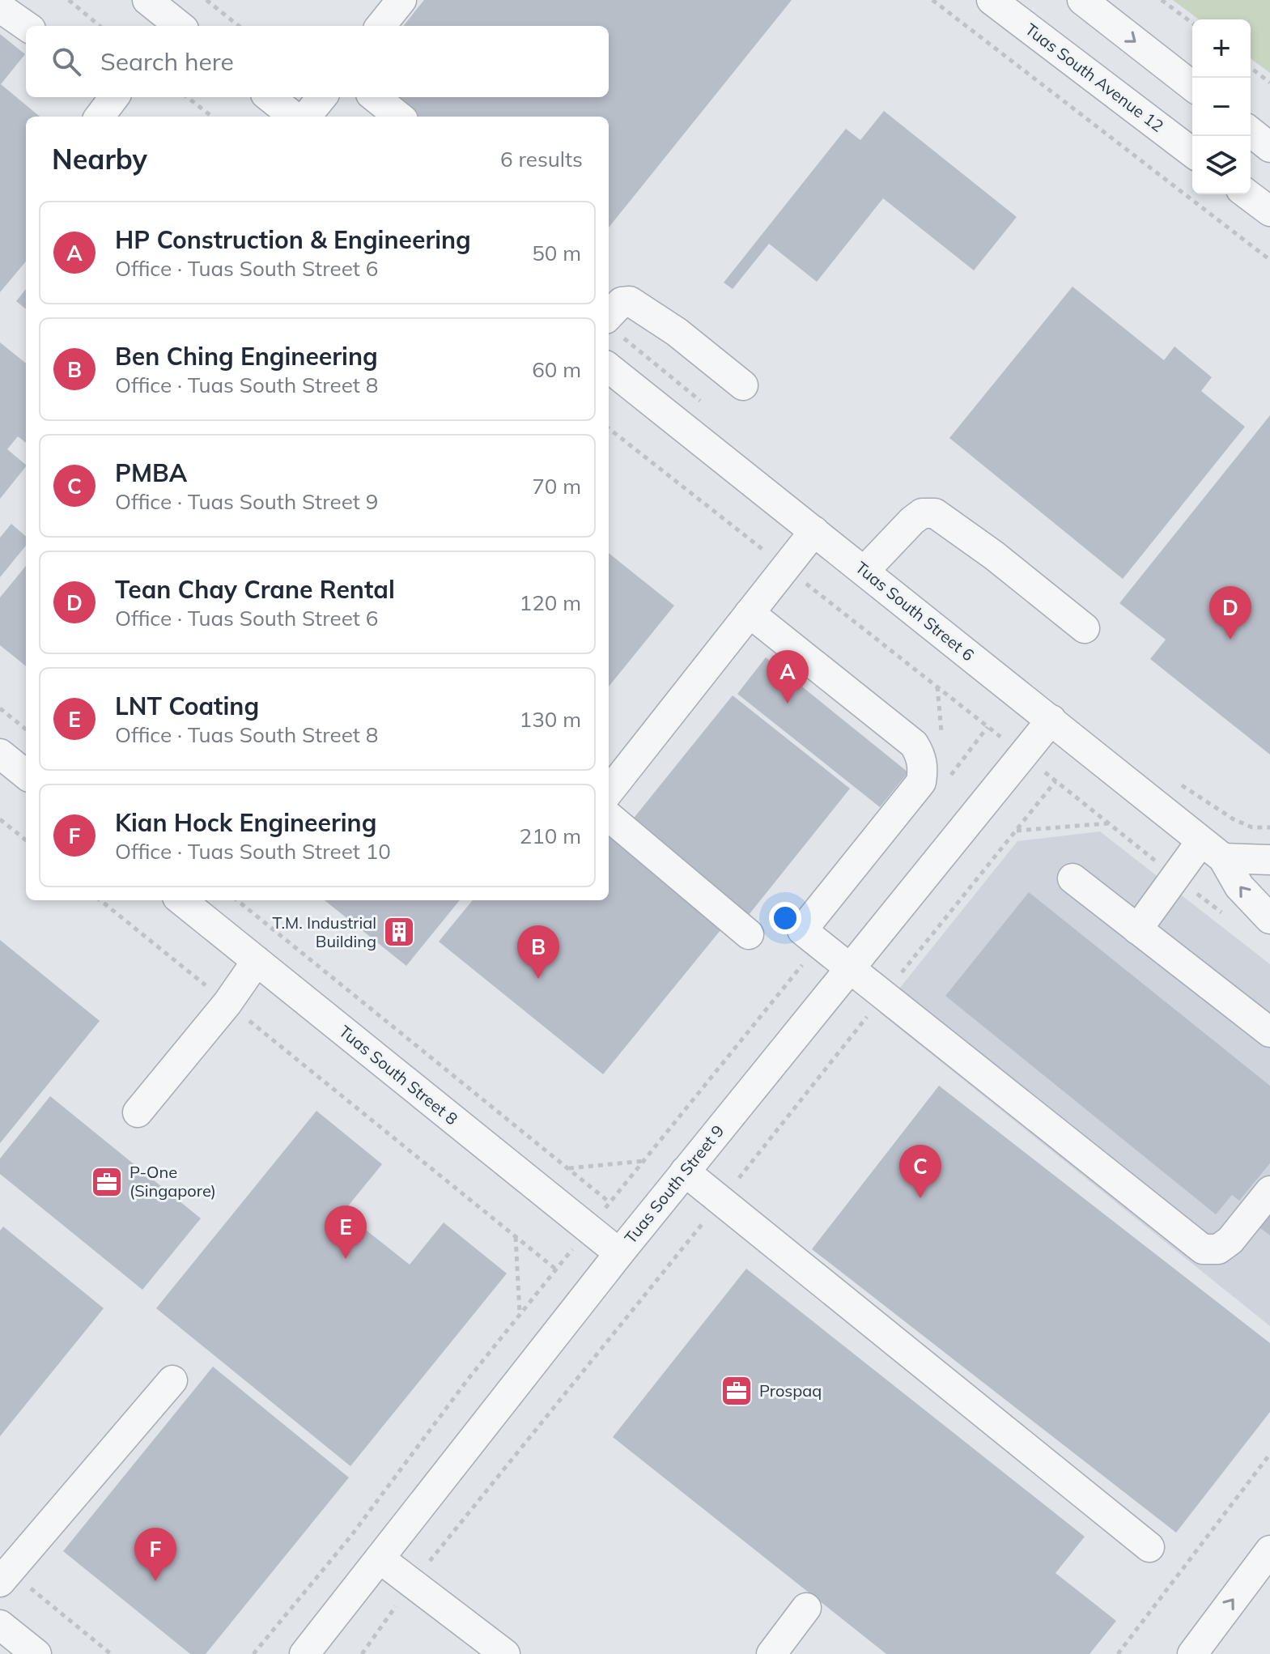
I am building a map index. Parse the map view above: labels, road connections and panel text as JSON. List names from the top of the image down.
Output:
{
  "streets": {
    "street": [
      "Tuas South Avenue 12",
      "Tuas South Street 6",
      "Tuas South Street 8",
      "Tuas South Street 9"
    ]
  },
  "crossings": [
    ["Tuas South Street 6", "Tuas South Street 9"],
    ["Tuas South Street 8", "Tuas South Street 9"]
  ],
  "places": {
    "building": ["T.M. Industrial Building"],
    "office": ["P-One (Singapore)", "Prospaq"]
  },
  "page": {
    "map_buttons": ["+", "−"],
    "search": "Search here",
    "heading": ["Nearby", "6 results"],
    "list": [
      {
        "mark": "A",
        "name": "HP Construction & Engineering",
        "note": "Office · Tuas South Street 6",
        "value": "50 m"
      },
      {
        "mark": "B",
        "name": "Ben Ching Engineering",
        "note": "Office · Tuas South Street 8",
        "value": "60 m"
      },
      {
        "mark": "C",
        "name": "PMBA",
        "note": "Office · Tuas South Street 9",
        "value": "70 m"
      },
      {
        "mark": "D",
        "name": "Tean Chay Crane Rental",
        "note": "Office · Tuas South Street 6",
        "value": "120 m"
      },
      {
        "mark": "E",
        "name": "LNT Coating",
        "note": "Office · Tuas South Street 8",
        "value": "130 m"
      },
      {
        "mark": "F",
        "name": "Kian Hock Engineering",
        "note": "Office · Tuas South Street 10",
        "value": "210 m"
      }
    ],
    "pins": [
      "D",
      "A",
      "B",
      "C",
      "E",
      "F"
    ]
  }
}
